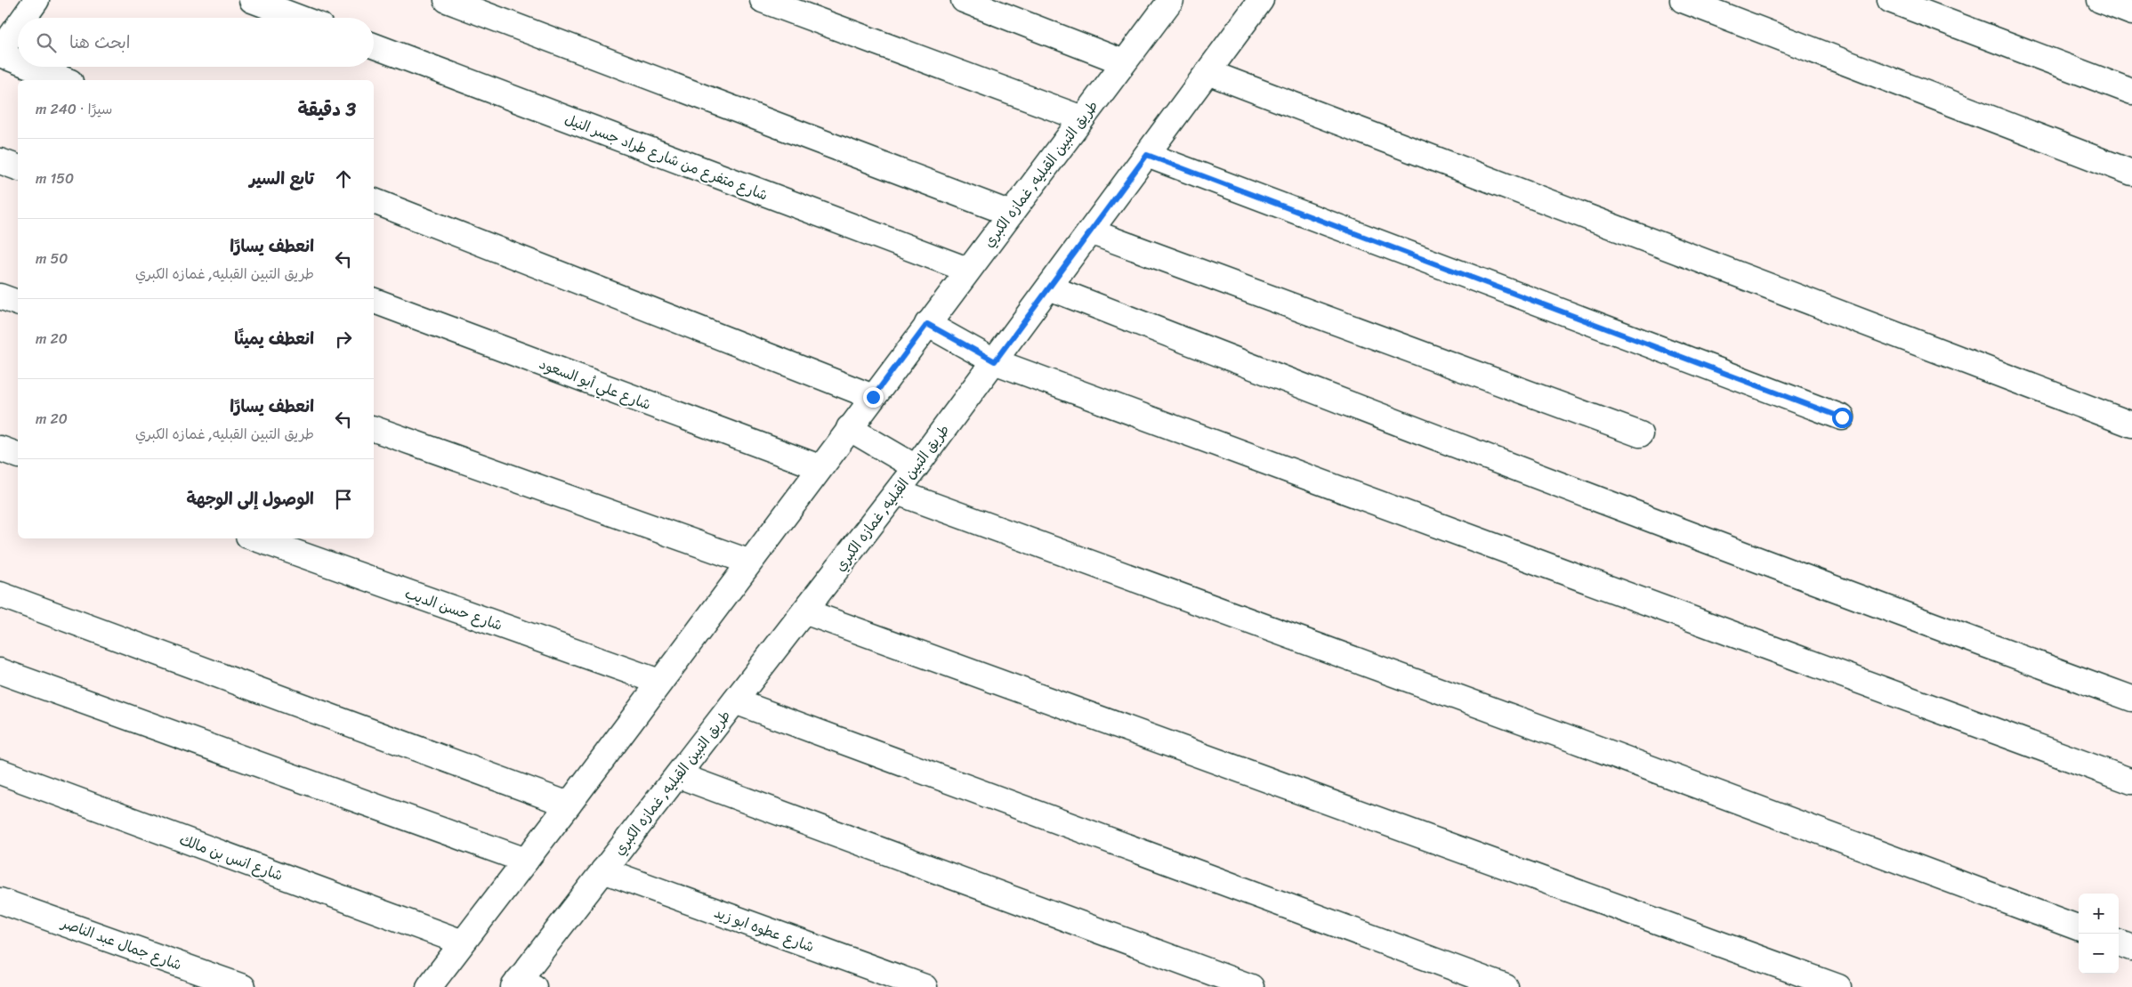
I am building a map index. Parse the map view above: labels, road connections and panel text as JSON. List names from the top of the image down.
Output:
{
  "streets": {
    "street": [
      "شارع متفرع من شارع طراد جسر النيل",
      "طريق التبين القبليه, غمازه الكبري",
      "شارع علي أبو السعود",
      "شارع حسن الديب",
      "شارع انس بن مالك",
      "شارع عطوه ابو زيد",
      "شارع جمال عبد الناصر"
    ]
  },
  "crossings": [
    ["شارع متفرع من شارع طراد جسر النيل", "طريق التبين القبليه, غمازه الكبري"],
    ["طريق التبين القبليه, غمازه الكبري", "شارع علي أبو السعود"],
    ["طريق التبين القبليه, غمازه الكبري", "شارع حسن الديب"],
    ["طريق التبين القبليه, غمازه الكبري", "شارع انس بن مالك"],
    ["طريق التبين القبليه, غمازه الكبري", "شارع عطوه ابو زيد"]
  ],
  "page": {
    "search": "ابحث هنا",
    "heading": ["3 دقيقة", "سيرًا · 240 m"],
    "list": [
      ["تابع السير", "150 m"],
      ["انعطف يسارًا", "طريق التبين القبليه, غمازه الكبري", "50 m"],
      ["انعطف يمينًا", "20 m"],
      ["انعطف يسارًا", "طريق التبين القبليه, غمازه الكبري", "20 m"],
      "الوصول إلى الوجهة"
    ],
    "map_buttons": ["+", "−"]
  }
}
